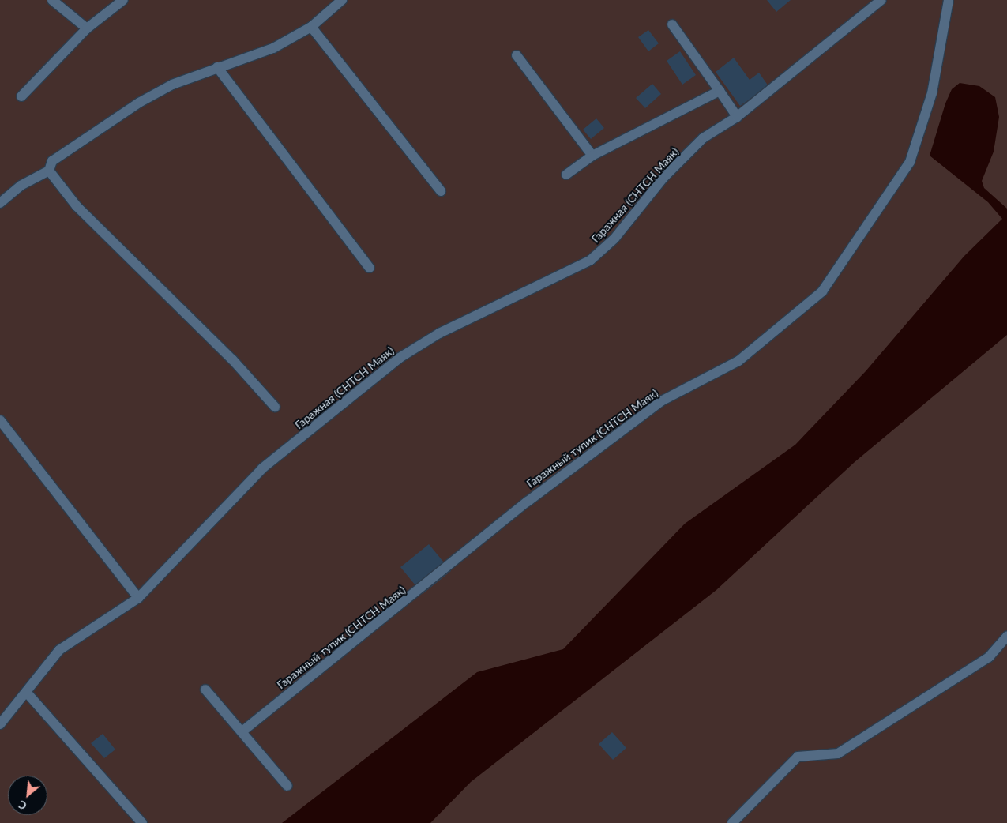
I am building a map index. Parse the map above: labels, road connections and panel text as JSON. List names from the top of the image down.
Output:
{
  "streets": {
    "street": ["Гаражная (СНТСН Маяк)", "Гаражный тупик (СНТСН Маяк)"]
  },
  "north": "bottom left"
}
